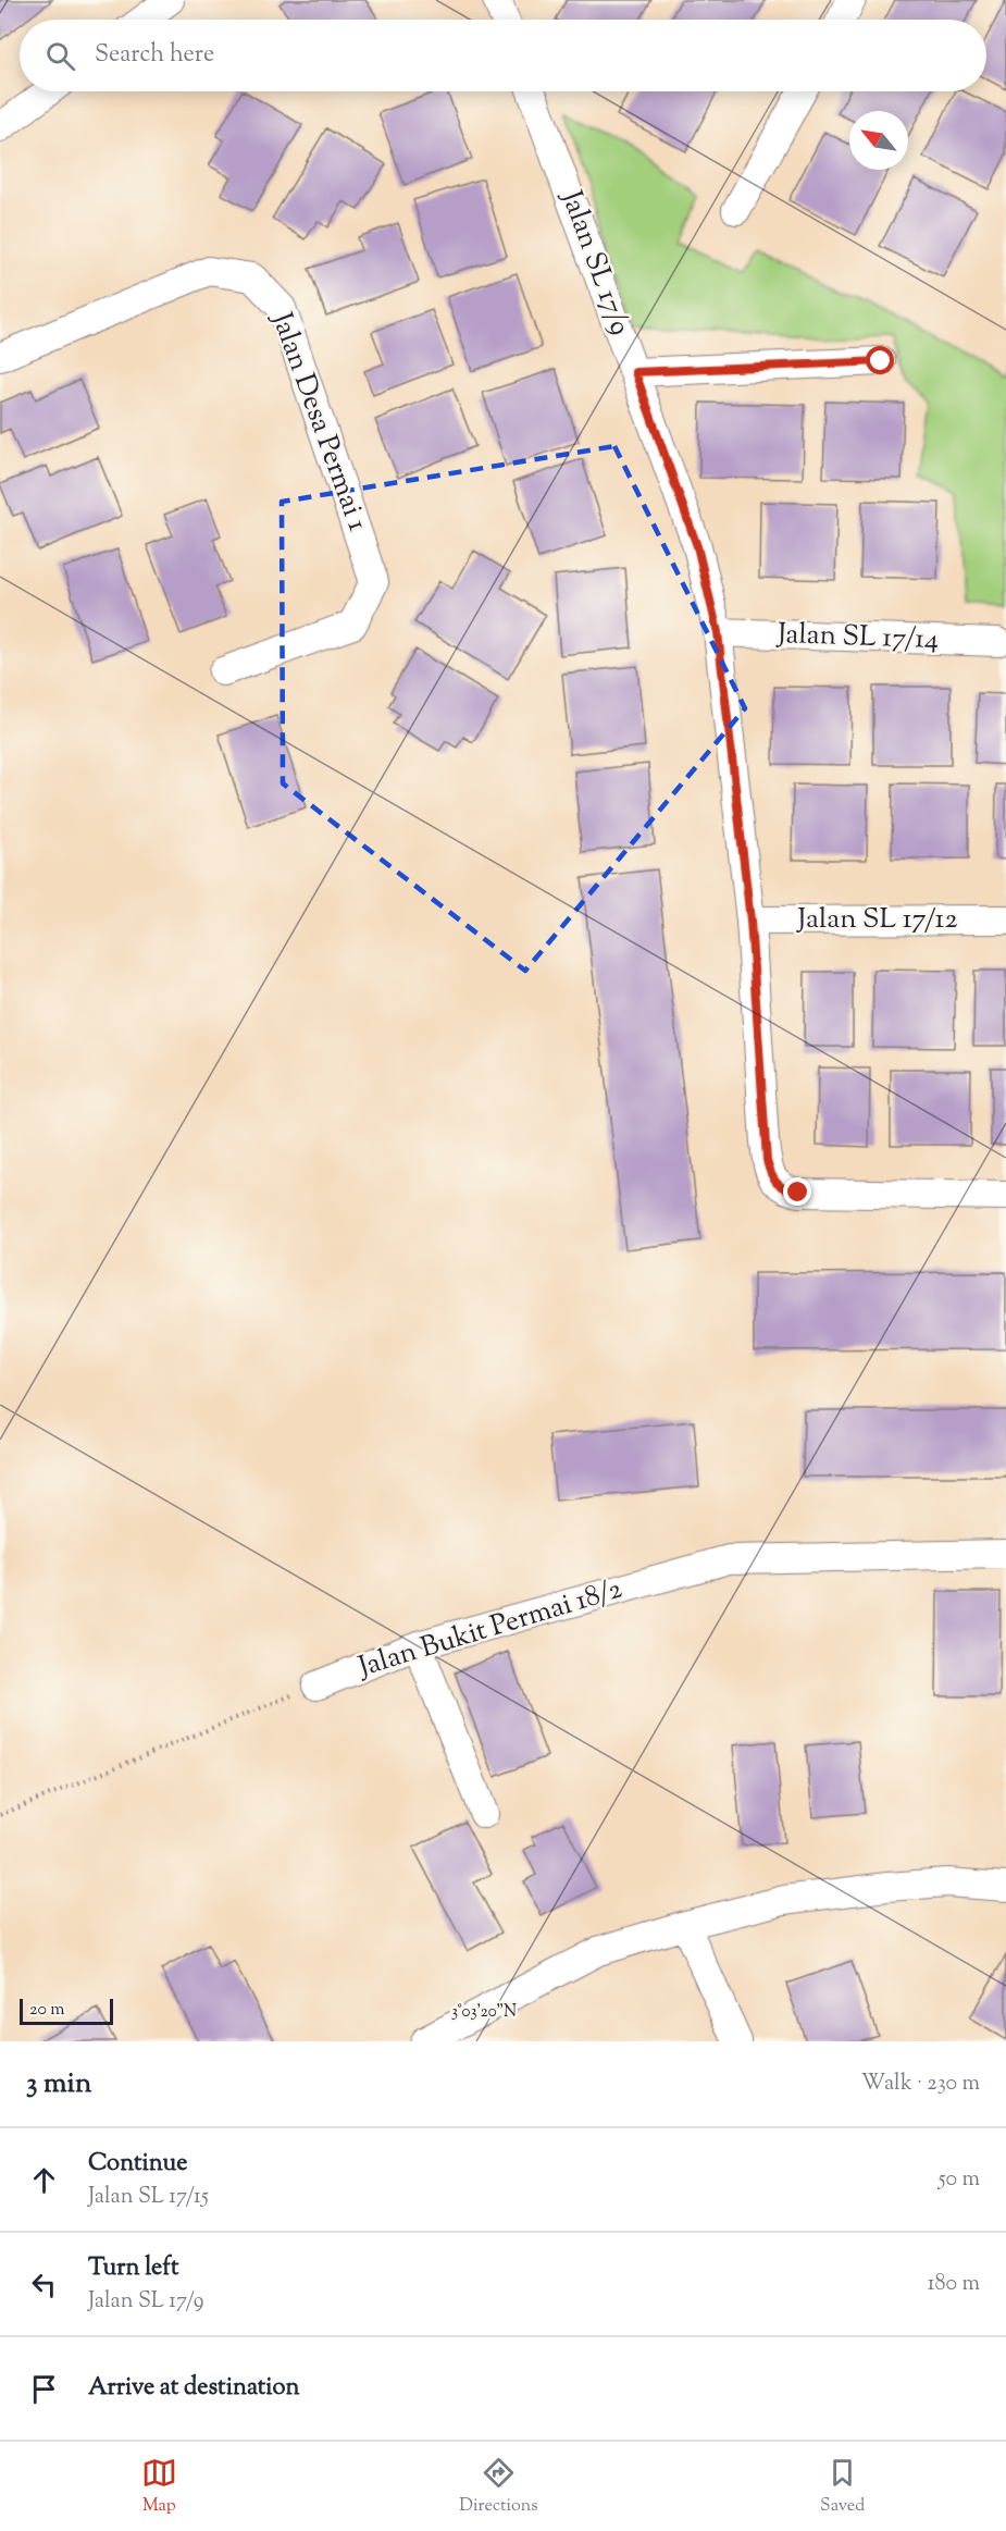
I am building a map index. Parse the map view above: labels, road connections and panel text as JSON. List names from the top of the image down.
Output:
{
  "streets": {
    "street": [
      "Jalan SL 17/9",
      "Jalan Desa Permai 1",
      "Jalan SL 17/14",
      "Jalan SL 17/12",
      "Jalan Bukit Permai 18/2"
    ]
  },
  "crossings": [
    ["Jalan SL 17/9", "Jalan SL 17/14"],
    ["Jalan SL 17/9", "Jalan SL 17/12"]
  ],
  "scale_bar": "20 m",
  "north": "top left",
  "page": {
    "search": "Search here",
    "scale": "20 m",
    "heading": ["3 min", "Walk · 230 m"],
    "list": [
      ["Continue", "Jalan SL 17/15", "50 m"],
      ["Turn left", "Jalan SL 17/9", "180 m"],
      "Arrive at destination"
    ],
    "nav": ["Map", "Directions", "Saved"]
  },
  "coordinates": ["3°03'20\"N"]
}
